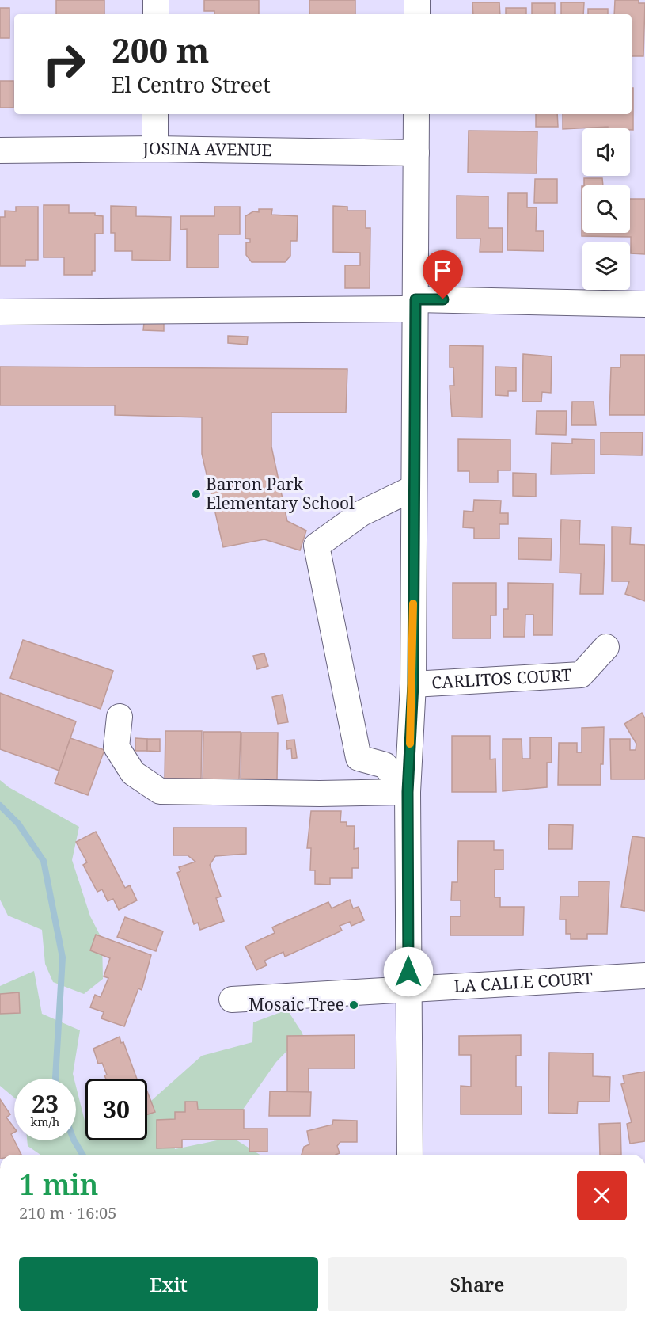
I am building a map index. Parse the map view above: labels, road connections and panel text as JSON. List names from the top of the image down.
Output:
{
  "streets": {
    "street": ["JOSINA AVENUE", "CARLITOS COURT", "LA CALLE COURT"]
  },
  "places": ["Barron Park Elementary School", "Mosaic Tree"],
  "page": {
    "turn": ["200 m", "El Centro Street"],
    "speed": "23 km/h",
    "limit": "30",
    "heading": ["1 min", "210 m · 16:05"],
    "buttons": ["Exit", "Share"]
  }
}
